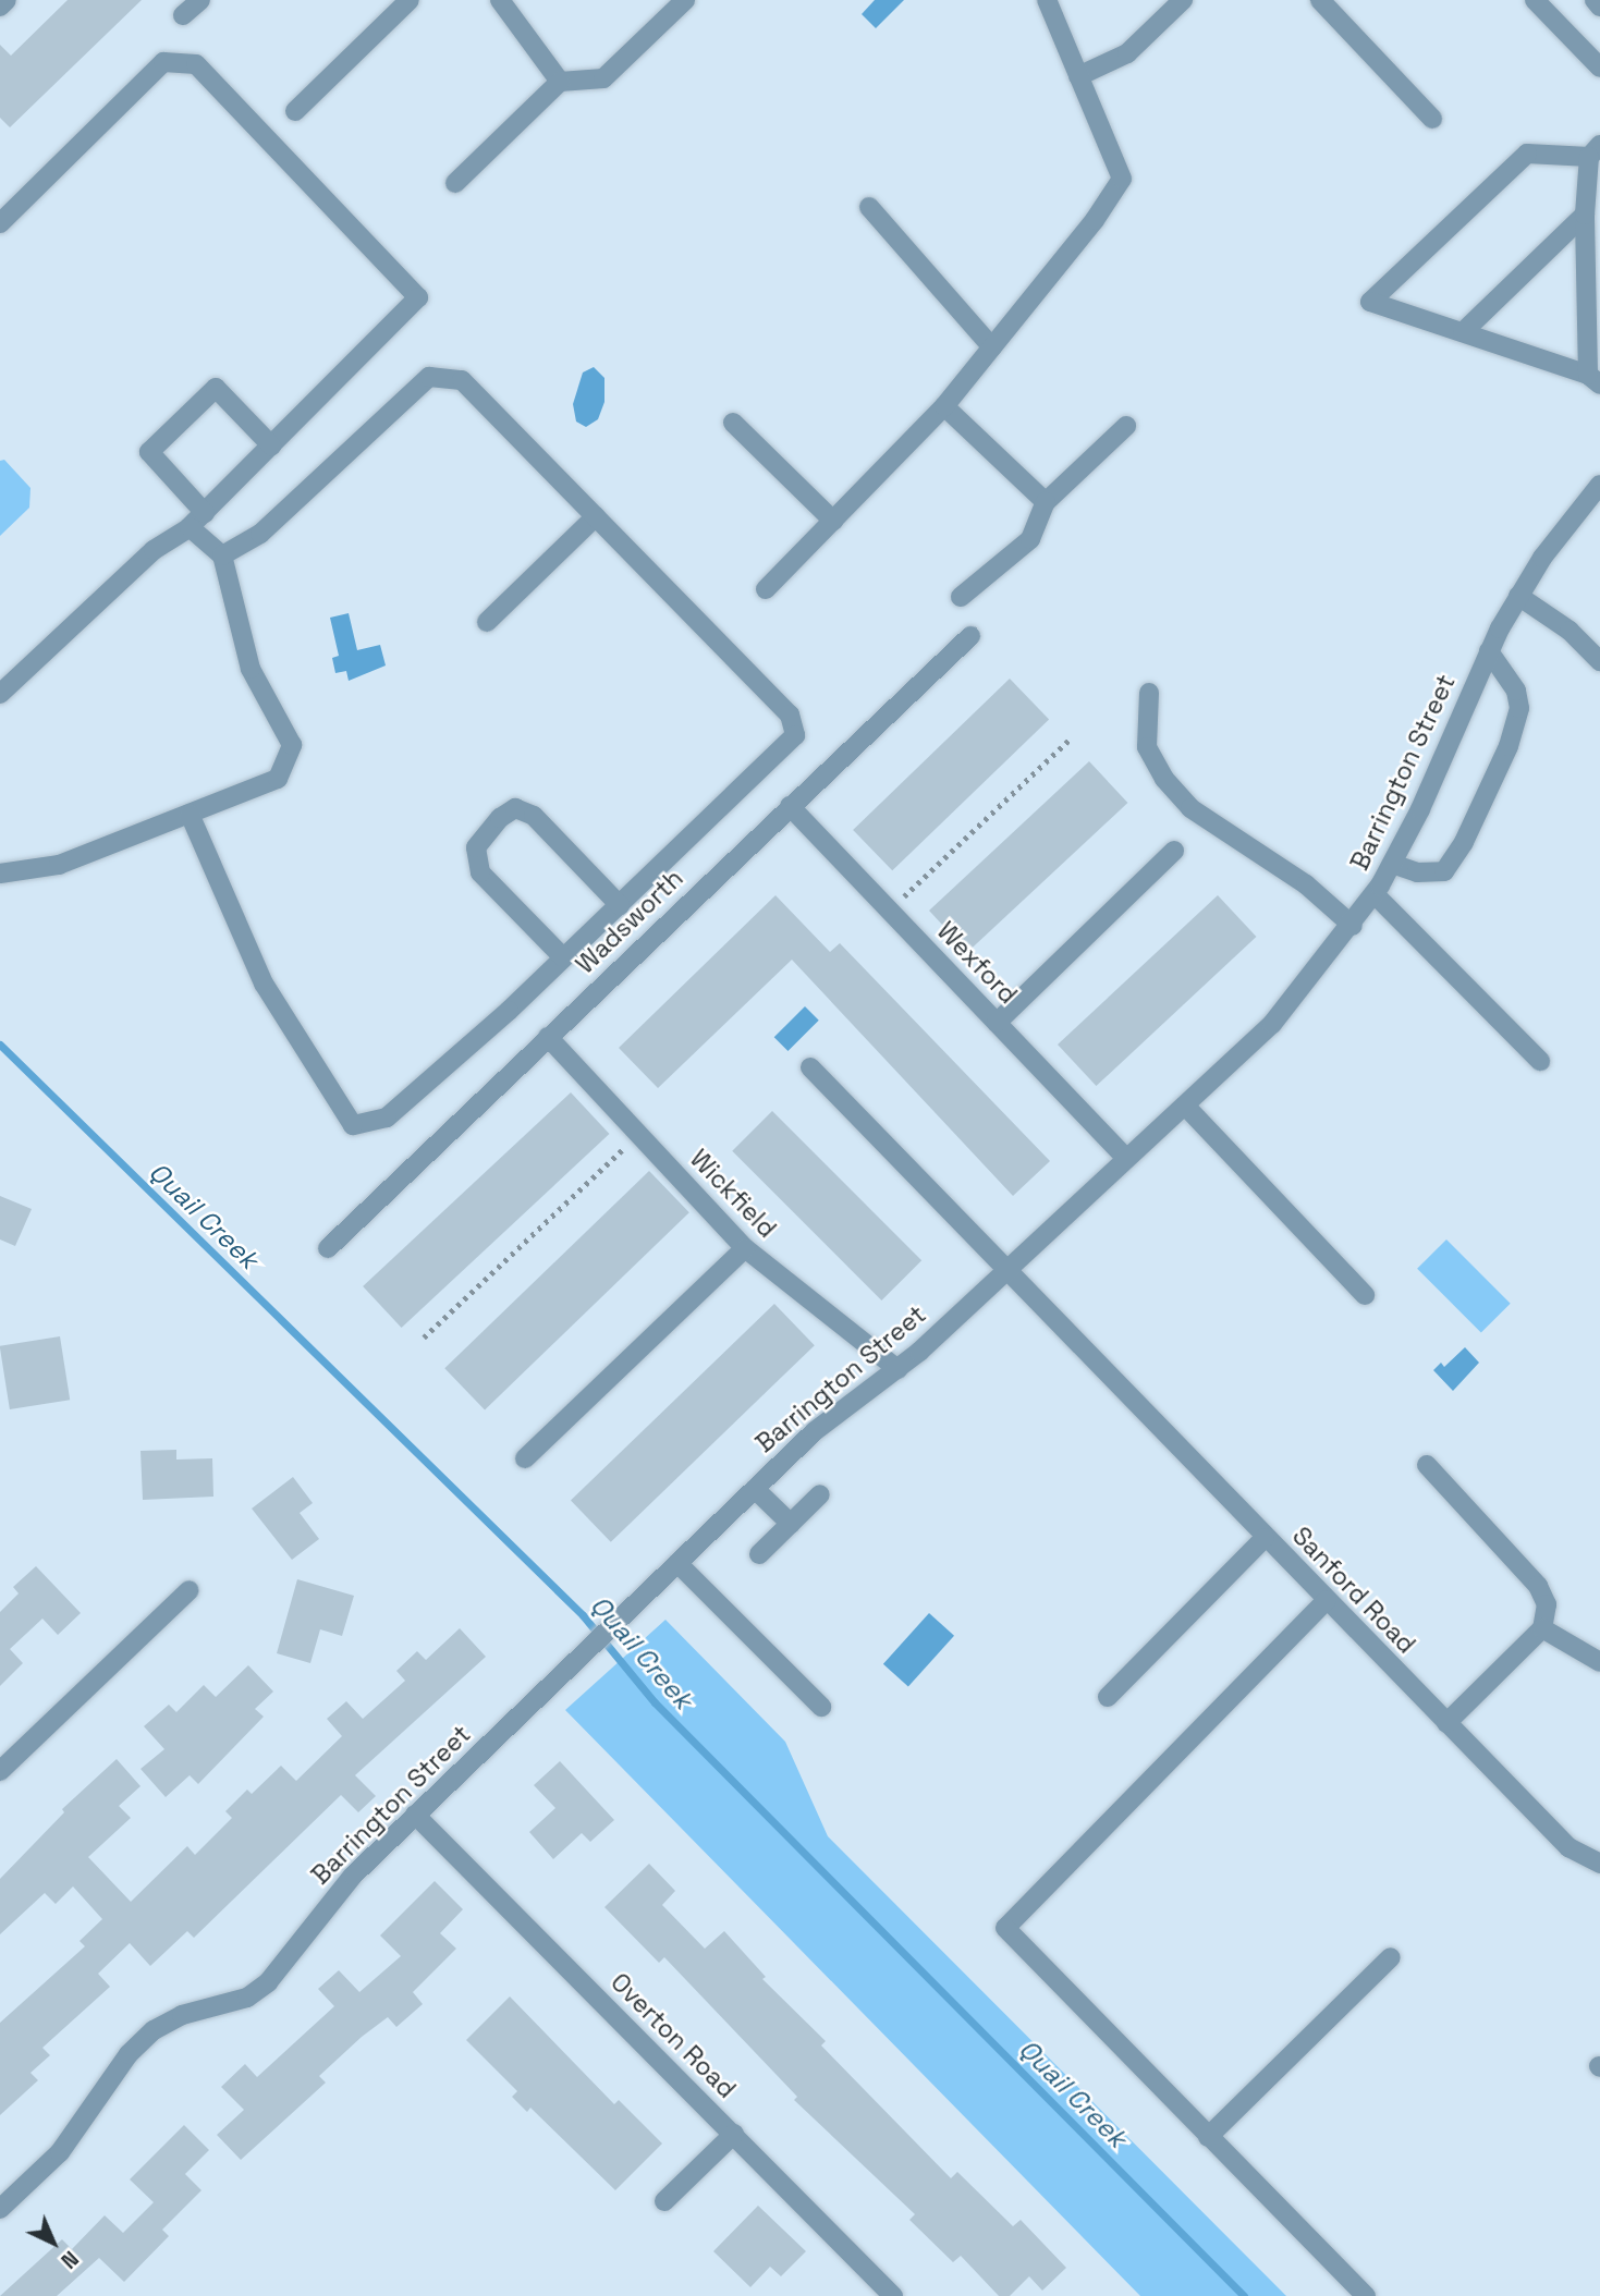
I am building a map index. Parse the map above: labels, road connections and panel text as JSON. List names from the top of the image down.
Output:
{
  "streets": {
    "street": [
      "Barrington Street",
      "Wadsworth",
      "Wexford",
      "Wickfield",
      "Sanford Road",
      "Overton Road"
    ]
  },
  "crossings": [
    ["Barrington Street", "Wexford"],
    ["Barrington Street", "Wickfield"],
    ["Barrington Street", "Sanford Road"],
    ["Barrington Street", "Overton Road"],
    ["Wadsworth", "Wexford"],
    ["Wadsworth", "Wickfield"]
  ],
  "water": ["Quail Creek"],
  "north": "bottom right"
}
